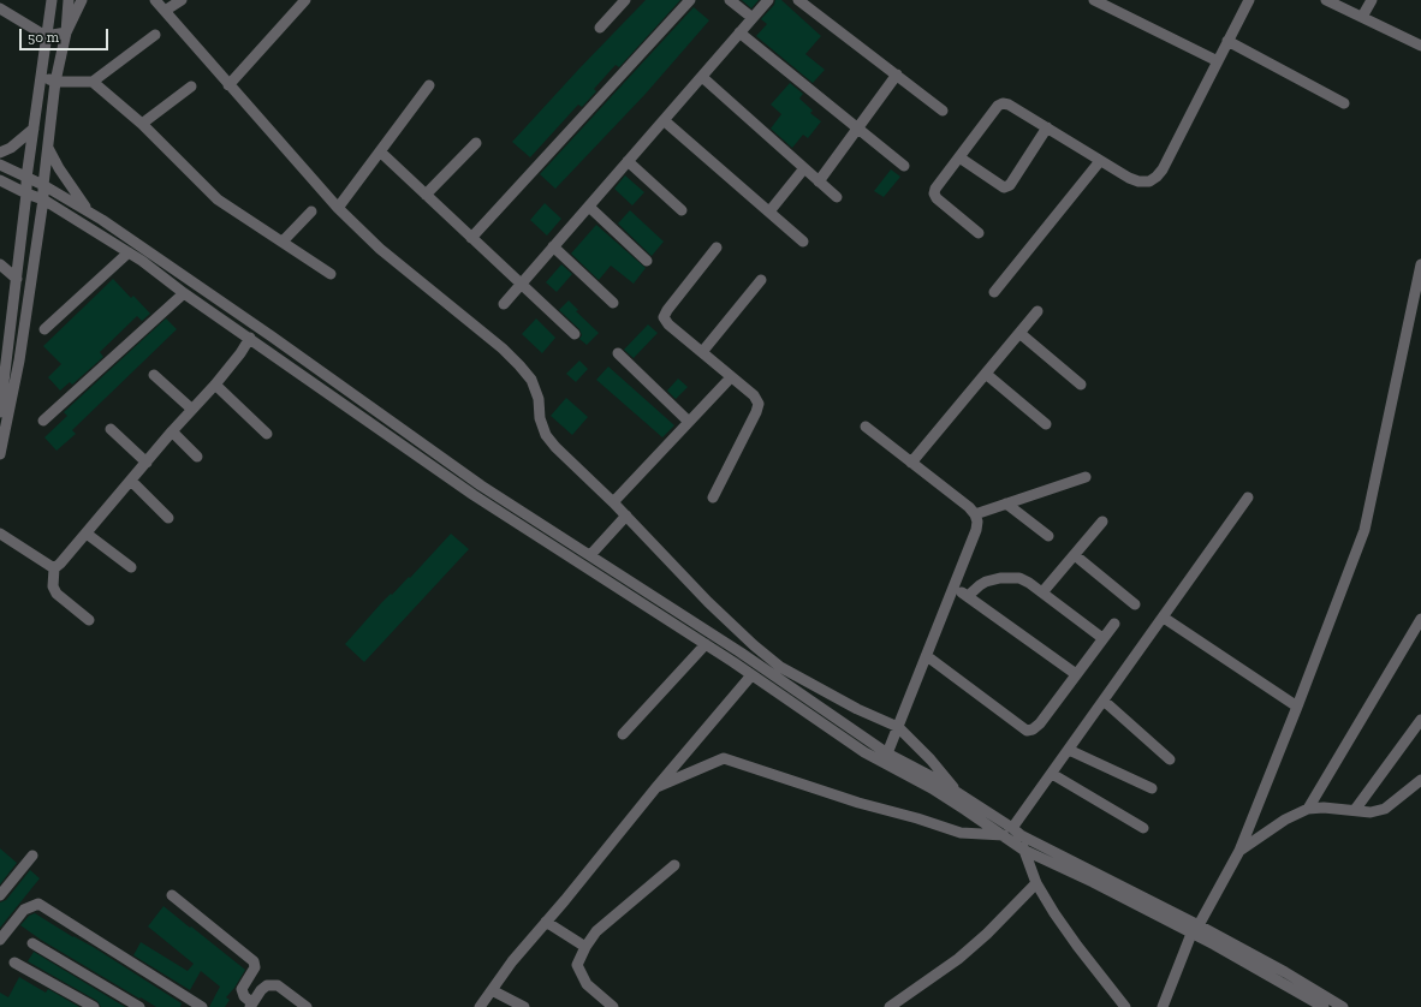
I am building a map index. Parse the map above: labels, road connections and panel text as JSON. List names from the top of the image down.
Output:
{
  "scale_bar": "50 m"
}
